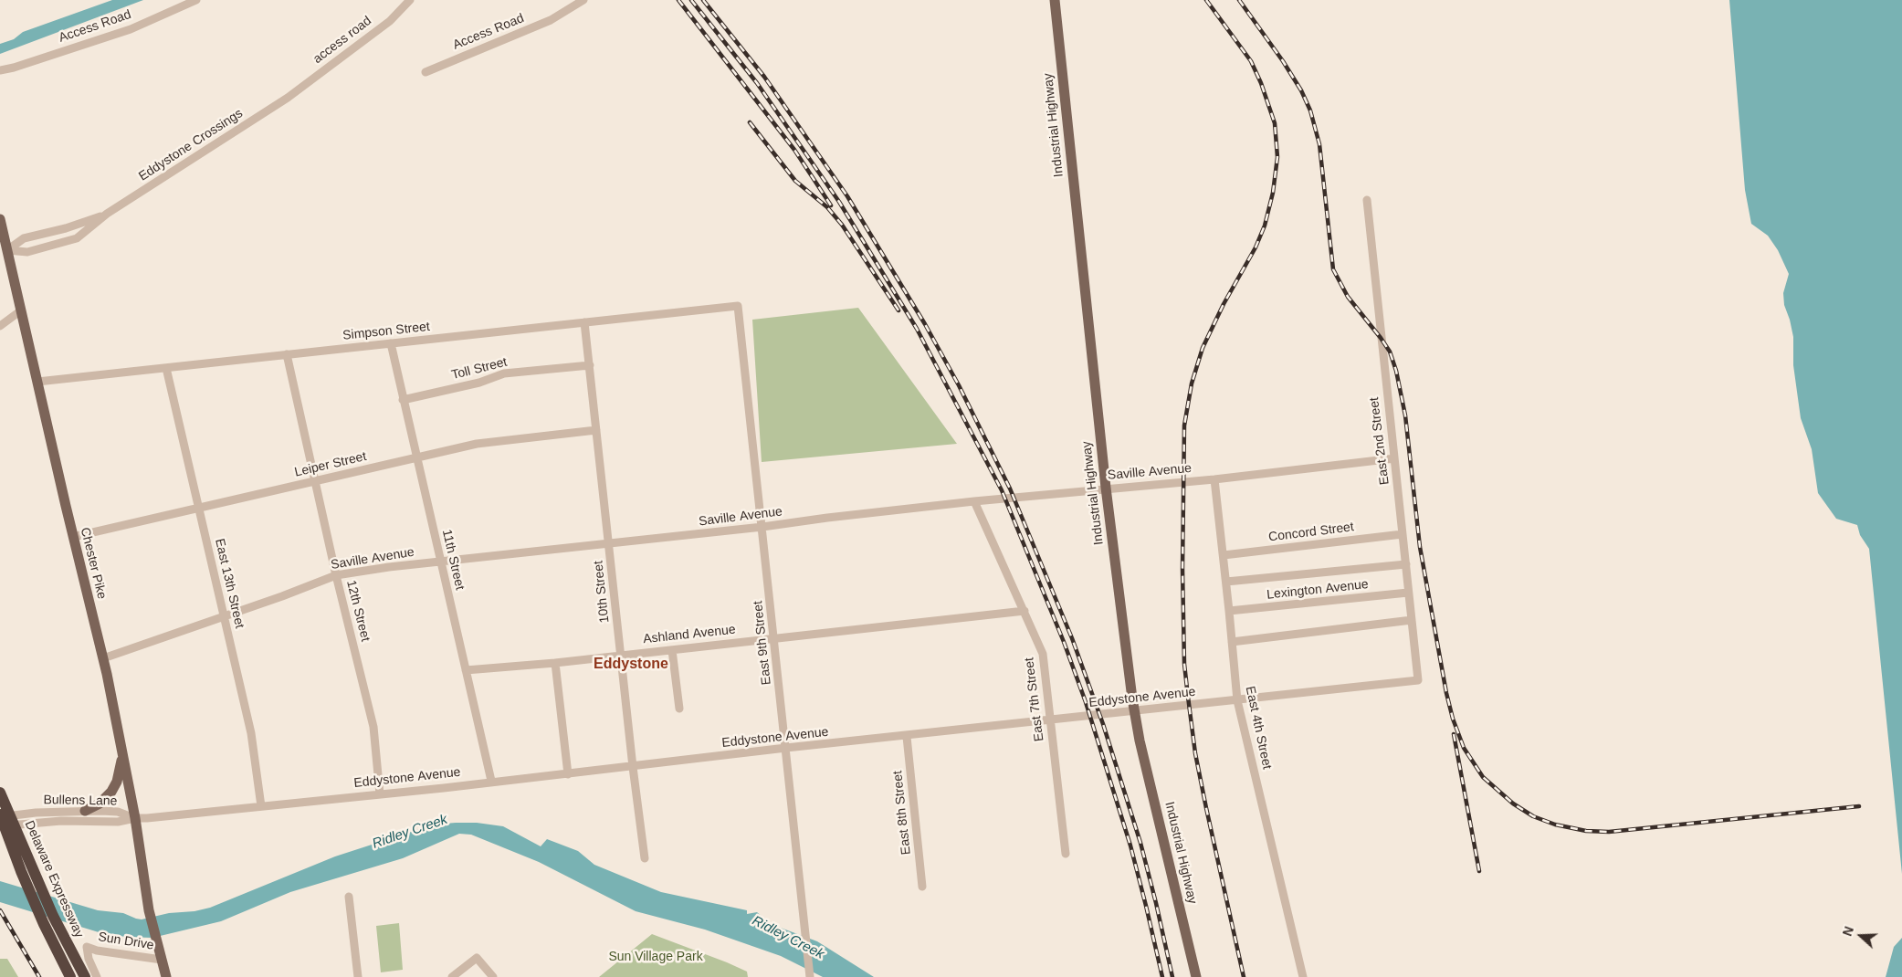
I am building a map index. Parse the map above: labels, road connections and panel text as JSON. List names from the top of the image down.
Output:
{
  "streets": {
    "highway": ["Delaware Expressway"],
    "main road": ["Industrial Highway", "Chester Pike"],
    "street": [
      "Access Road",
      "access road",
      "Eddystone Crossings",
      "Simpson Street",
      "Toll Street",
      "East 2nd Street",
      "Leiper Street",
      "Saville Avenue",
      "Concord Street",
      "11th Street",
      "East 13th Street",
      "Lexington Avenue",
      "10th Street",
      "12th Street",
      "Ashland Avenue",
      "East 9th Street",
      "Eddystone Avenue",
      "East 7th Street",
      "East 4th Street",
      "Bullens Lane",
      "East 8th Street",
      "Sun Drive"
    ]
  },
  "crossings": [
    ["access road", "Eddystone Crossings"],
    ["Industrial Highway", "Saville Avenue"],
    ["Eddystone Crossings", "Chester Pike"],
    ["Simpson Street", "11th Street"],
    ["Simpson Street", "Chester Pike"],
    ["Simpson Street", "East 13th Street"],
    ["Simpson Street", "10th Street"],
    ["Simpson Street", "12th Street"],
    ["Simpson Street", "East 9th Street"],
    ["Toll Street", "11th Street"],
    ["Toll Street", "10th Street"],
    ["East 2nd Street", "Saville Avenue"],
    ["East 2nd Street", "Concord Street"],
    ["East 2nd Street", "Lexington Avenue"],
    ["East 2nd Street", "Eddystone Avenue"],
    ["Leiper Street", "11th Street"],
    ["Leiper Street", "Chester Pike"],
    ["Leiper Street", "East 13th Street"],
    ["Leiper Street", "10th Street"],
    ["Leiper Street", "12th Street"],
    ["Saville Avenue", "11th Street"],
    ["Saville Avenue", "Chester Pike"],
    ["Saville Avenue", "East 13th Street"],
    ["Saville Avenue", "10th Street"],
    ["Saville Avenue", "12th Street"],
    ["Saville Avenue", "East 9th Street"],
    ["Saville Avenue", "East 7th Street"],
    ["Saville Avenue", "East 4th Street"],
    ["Concord Street", "East 4th Street"],
    ["11th Street", "Ashland Avenue"],
    ["11th Street", "Eddystone Avenue"],
    ["Chester Pike", "Eddystone Avenue"],
    ["Chester Pike", "Bullens Lane"],
    ["Chester Pike", "Sun Drive"],
    ["East 13th Street", "Eddystone Avenue"],
    ["Lexington Avenue", "East 4th Street"],
    ["10th Street", "Ashland Avenue"],
    ["10th Street", "Eddystone Avenue"],
    ["12th Street", "Eddystone Avenue"],
    ["Ashland Avenue", "East 9th Street"],
    ["Ashland Avenue", "East 7th Street"],
    ["East 9th Street", "Eddystone Avenue"],
    ["Eddystone Avenue", "East 7th Street"],
    ["Eddystone Avenue", "East 4th Street"],
    ["Eddystone Avenue", "Bullens Lane"],
    ["Eddystone Avenue", "East 8th Street"],
    ["Bullens Lane", "Delaware Expressway"]
  ],
  "districts": ["Eddystone"],
  "water": ["Ridley Creek"],
  "parks": ["Sun Village Park"],
  "north": "left"
}
